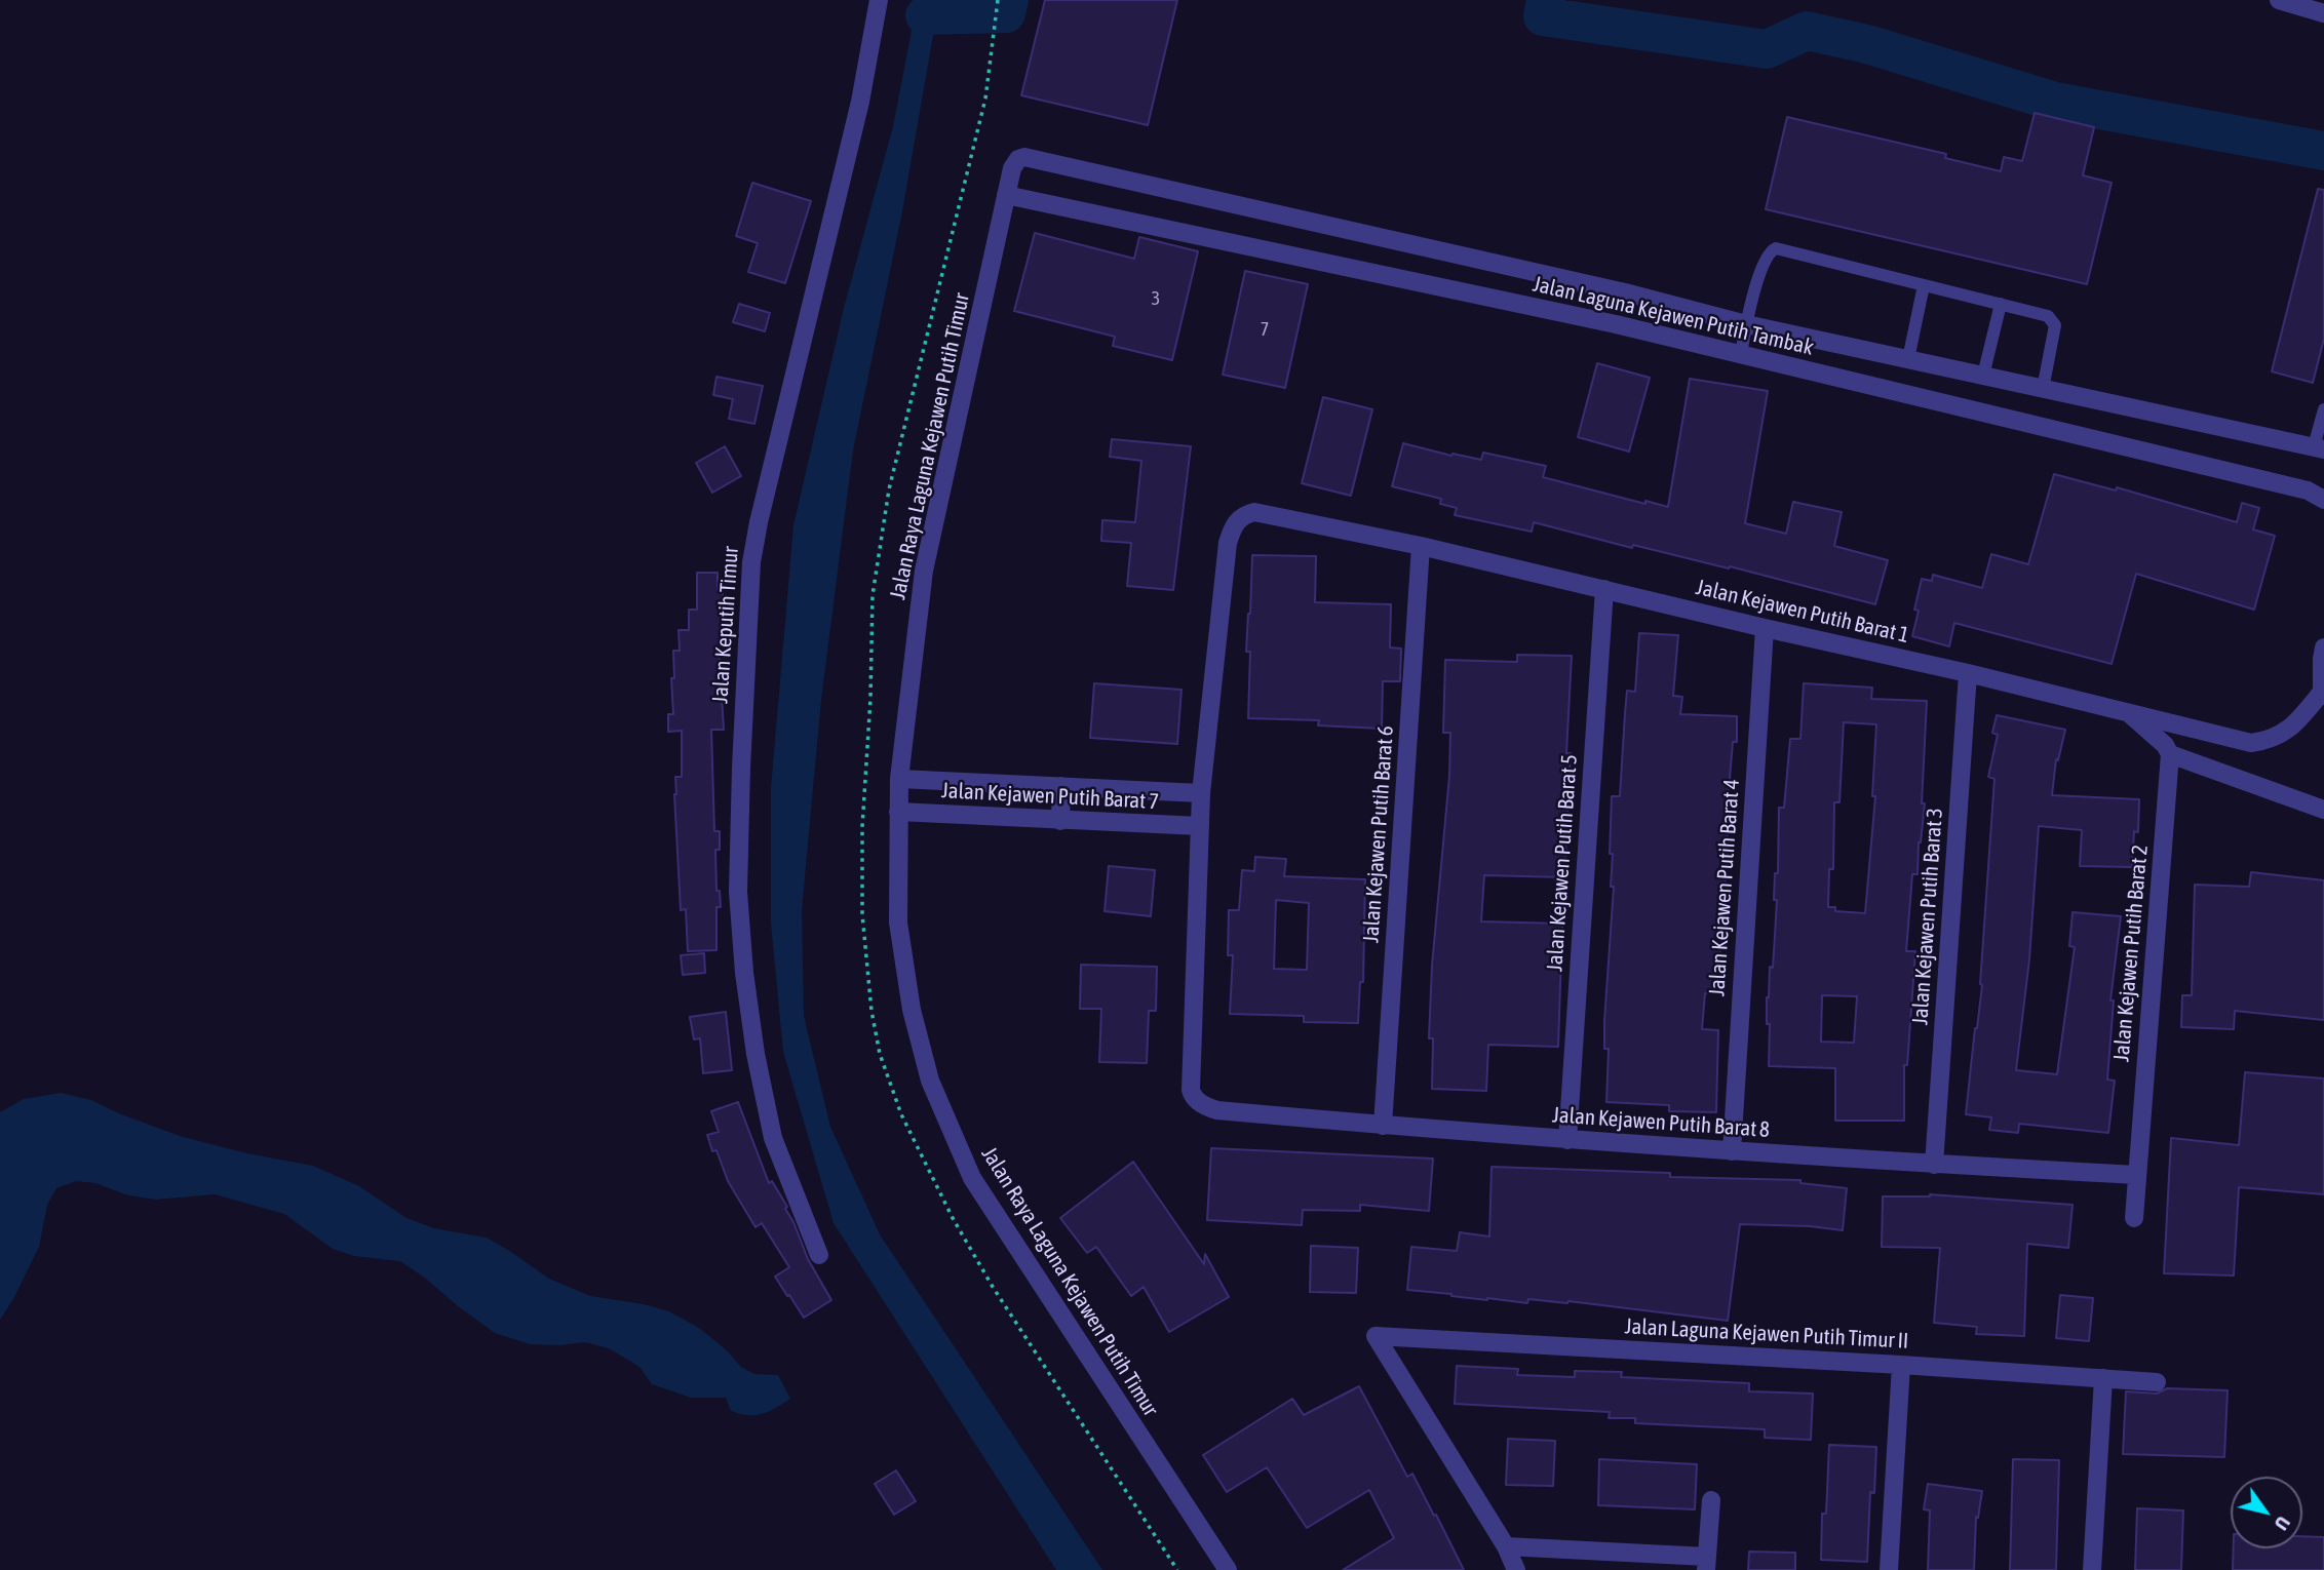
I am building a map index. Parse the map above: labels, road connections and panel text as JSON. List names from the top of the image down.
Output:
{
  "streets": {
    "street": [
      "Jalan Laguna Kejawen Putih Tambak",
      "Jalan Raya Laguna Kejawen Putih Timur",
      "Jalan Kejawen Putih Barat 1",
      "Jalan Keputih Timur",
      "Jalan Kejawen Putih Barat 7",
      "Jalan Kejawen Putih Barat 6",
      "Jalan Kejawen Putih Barat 5",
      "Jalan Kejawen Putih Barat 4",
      "Jalan Kejawen Putih Barat 3",
      "Jalan Kejawen Putih Barat 2",
      "Jalan Kejawen Putih Barat 8",
      "Jalan Laguna Kejawen Putih Timur II"
    ]
  },
  "crossings": [
    ["Jalan Laguna Kejawen Putih Tambak", "Jalan Raya Laguna Kejawen Putih Timur"],
    ["Jalan Raya Laguna Kejawen Putih Timur", "Jalan Kejawen Putih Barat 7"],
    ["Jalan Kejawen Putih Barat 1", "Jalan Kejawen Putih Barat 7"],
    ["Jalan Kejawen Putih Barat 1", "Jalan Kejawen Putih Barat 6"],
    ["Jalan Kejawen Putih Barat 1", "Jalan Kejawen Putih Barat 5"],
    ["Jalan Kejawen Putih Barat 1", "Jalan Kejawen Putih Barat 4"],
    ["Jalan Kejawen Putih Barat 1", "Jalan Kejawen Putih Barat 3"],
    ["Jalan Kejawen Putih Barat 7", "Jalan Kejawen Putih Barat 8"],
    ["Jalan Kejawen Putih Barat 6", "Jalan Kejawen Putih Barat 8"],
    ["Jalan Kejawen Putih Barat 5", "Jalan Kejawen Putih Barat 8"],
    ["Jalan Kejawen Putih Barat 4", "Jalan Kejawen Putih Barat 8"],
    ["Jalan Kejawen Putih Barat 3", "Jalan Kejawen Putih Barat 8"],
    ["Jalan Kejawen Putih Barat 2", "Jalan Kejawen Putih Barat 8"]
  ],
  "house_numbers": ["3", "7"],
  "north": "bottom right"
}
